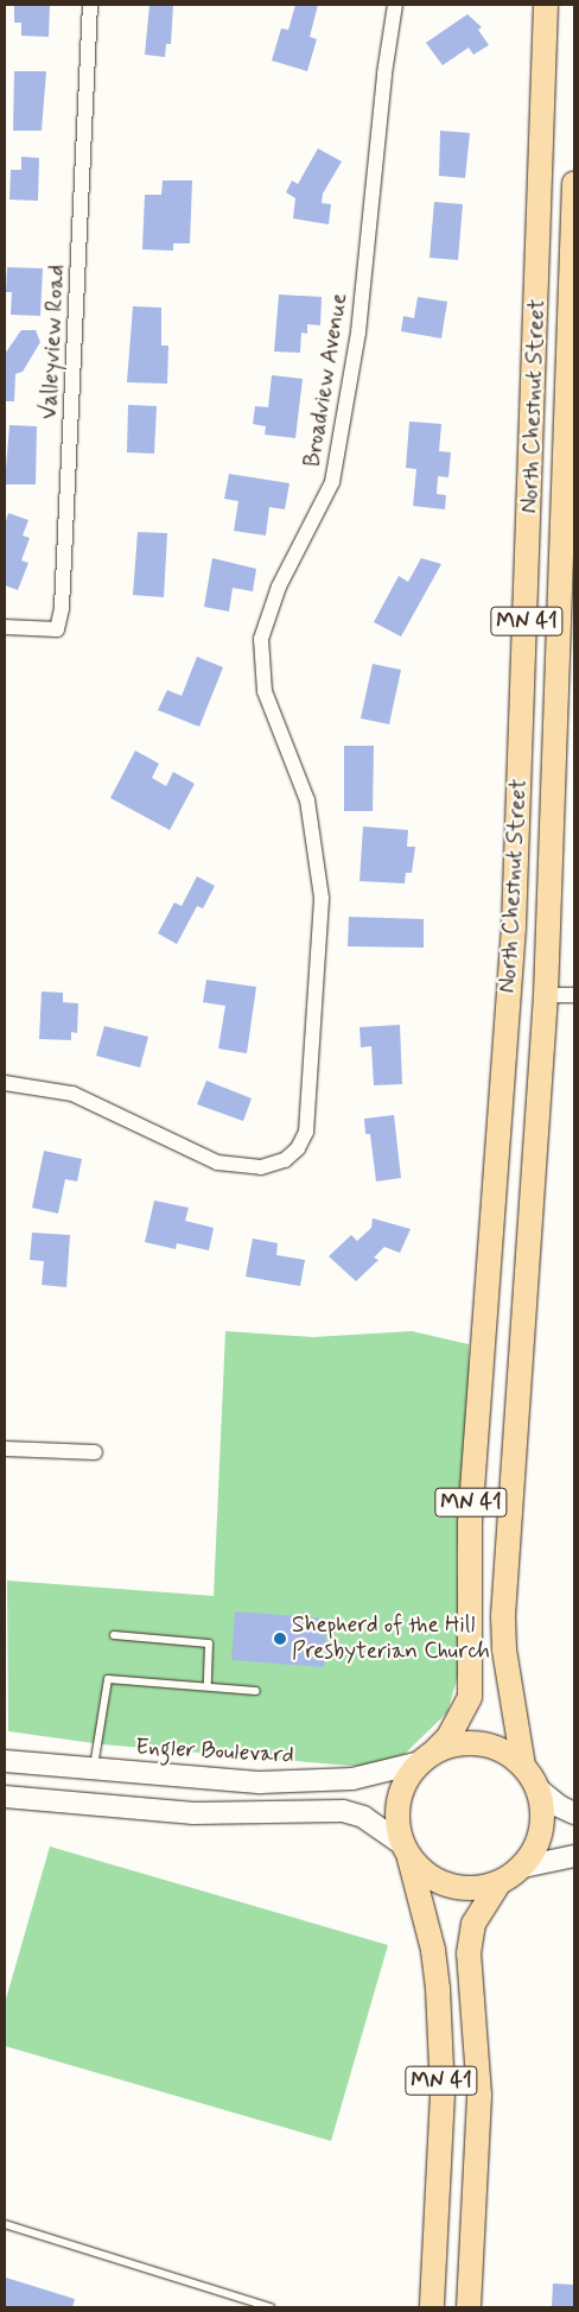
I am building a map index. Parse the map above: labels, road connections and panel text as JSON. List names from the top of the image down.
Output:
{
  "streets": {
    "main road": ["North Chestnut Street", "MN 41", "Engler Boulevard"],
    "street": ["Valleyview Road", "Broadview Avenue"]
  },
  "crossings": [
    ["North Chestnut Street", "MN 41"],
    ["North Chestnut Street", "Engler Boulevard"],
    ["MN 41", "Engler Boulevard"]
  ],
  "places": ["Shepherd of the Hill Presbyterian Church"]
}
